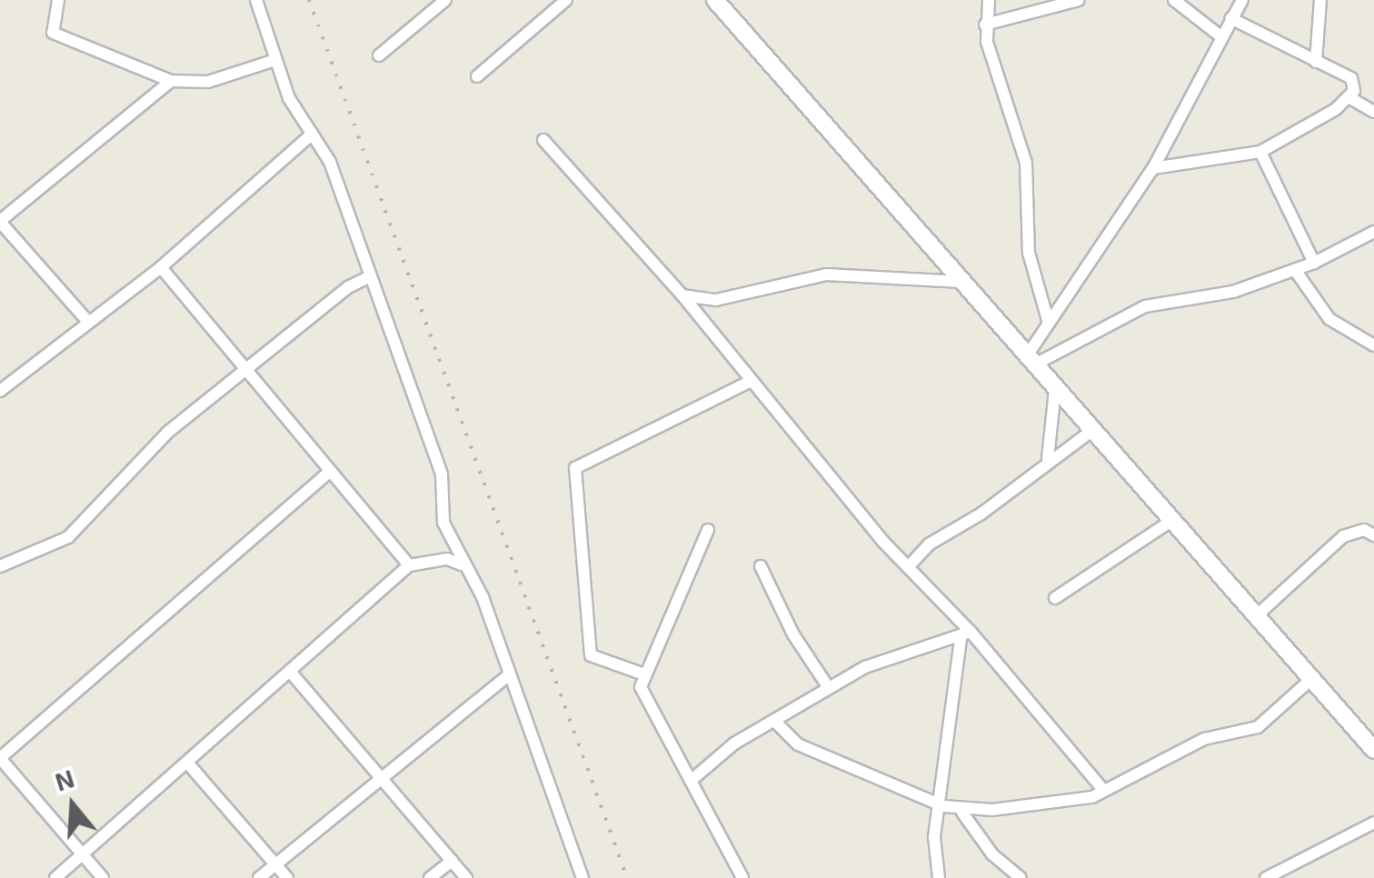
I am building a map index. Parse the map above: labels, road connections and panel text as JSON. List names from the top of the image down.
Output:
{
  "north": "top"
}
